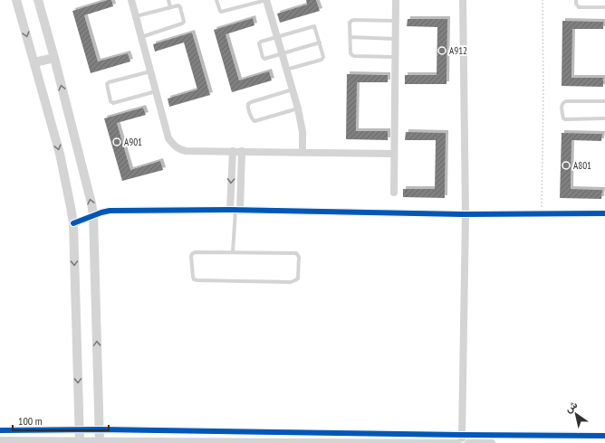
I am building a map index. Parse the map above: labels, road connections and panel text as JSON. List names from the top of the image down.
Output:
{
  "places": ["A912", "A901", "A801"],
  "scale_bar": "100 m",
  "north": "top left"
}
